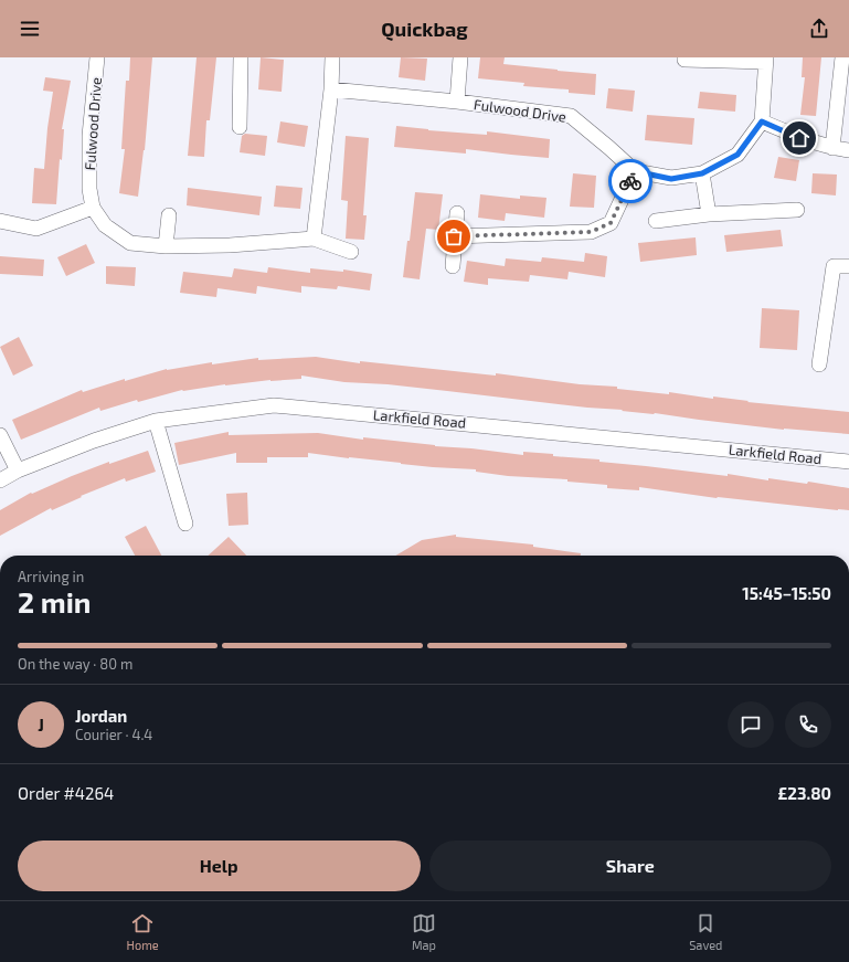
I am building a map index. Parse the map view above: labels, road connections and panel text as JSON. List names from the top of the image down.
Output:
{
  "streets": {
    "street": ["Fulwood Drive", "Larkfield Road"]
  },
  "page": {
    "header": "Quickbag",
    "heading": ["2 min", "Arriving in", "15:45–15:50"],
    "panel": [
      "Jordan",
      "Courier · 4.4",
      "Order #4264",
      "£23.80"
    ],
    "bar": "On the way · 80 m",
    "round": "J",
    "buttons": ["Help", "Share"],
    "tabs": ["Home", "Map", "Saved"]
  }
}
